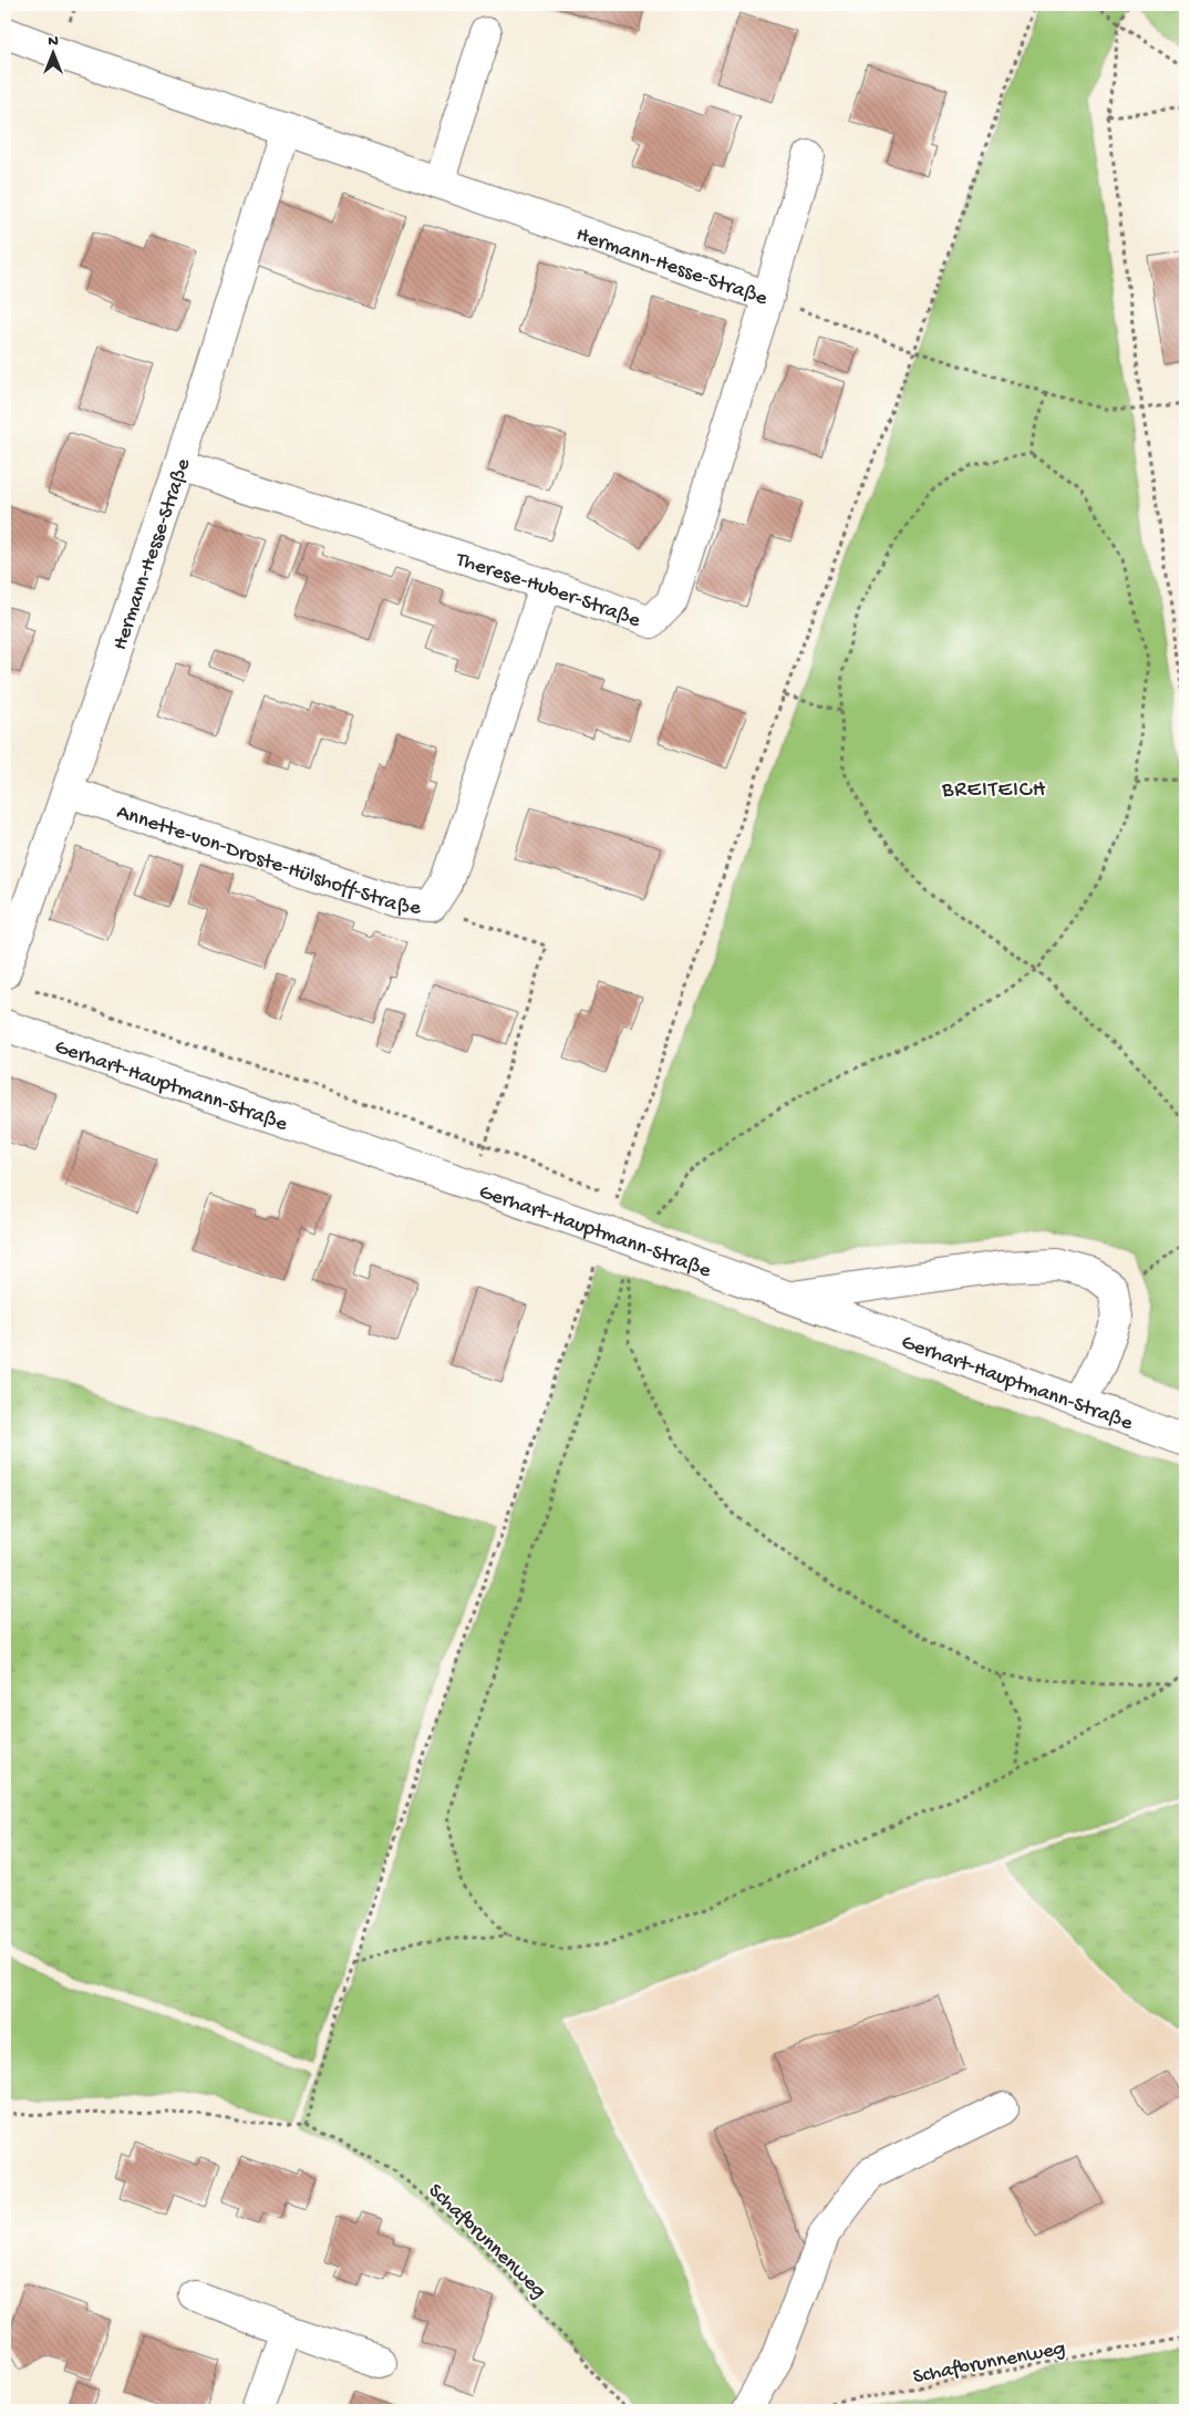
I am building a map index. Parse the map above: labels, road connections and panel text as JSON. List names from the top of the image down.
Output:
{
  "streets": {
    "street": [
      "Hermann-Hesse-Straße",
      "Therese-Huber-Straße",
      "Annette-von-Droste-Hülshoff-Straße",
      "Gerhart-Hauptmann-Straße"
    ],
    "path": ["Schafbrunnenweg"]
  },
  "crossings": [
    ["Hermann-Hesse-Straße", "Therese-Huber-Straße"],
    ["Hermann-Hesse-Straße", "Annette-von-Droste-Hülshoff-Straße"],
    ["Therese-Huber-Straße", "Annette-von-Droste-Hülshoff-Straße"]
  ],
  "districts": ["BREITEICH"],
  "north": "top"
}
